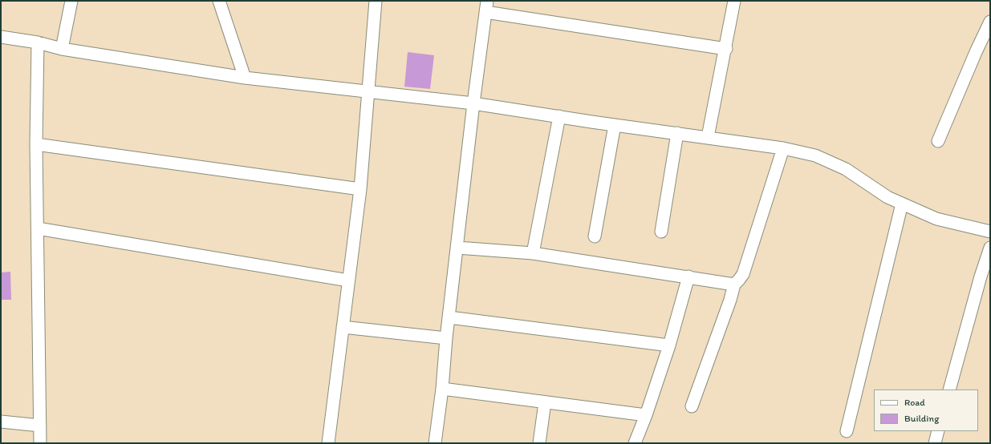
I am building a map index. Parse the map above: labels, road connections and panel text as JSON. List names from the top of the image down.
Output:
{
  "legend": ["Road", "Building"]
}
